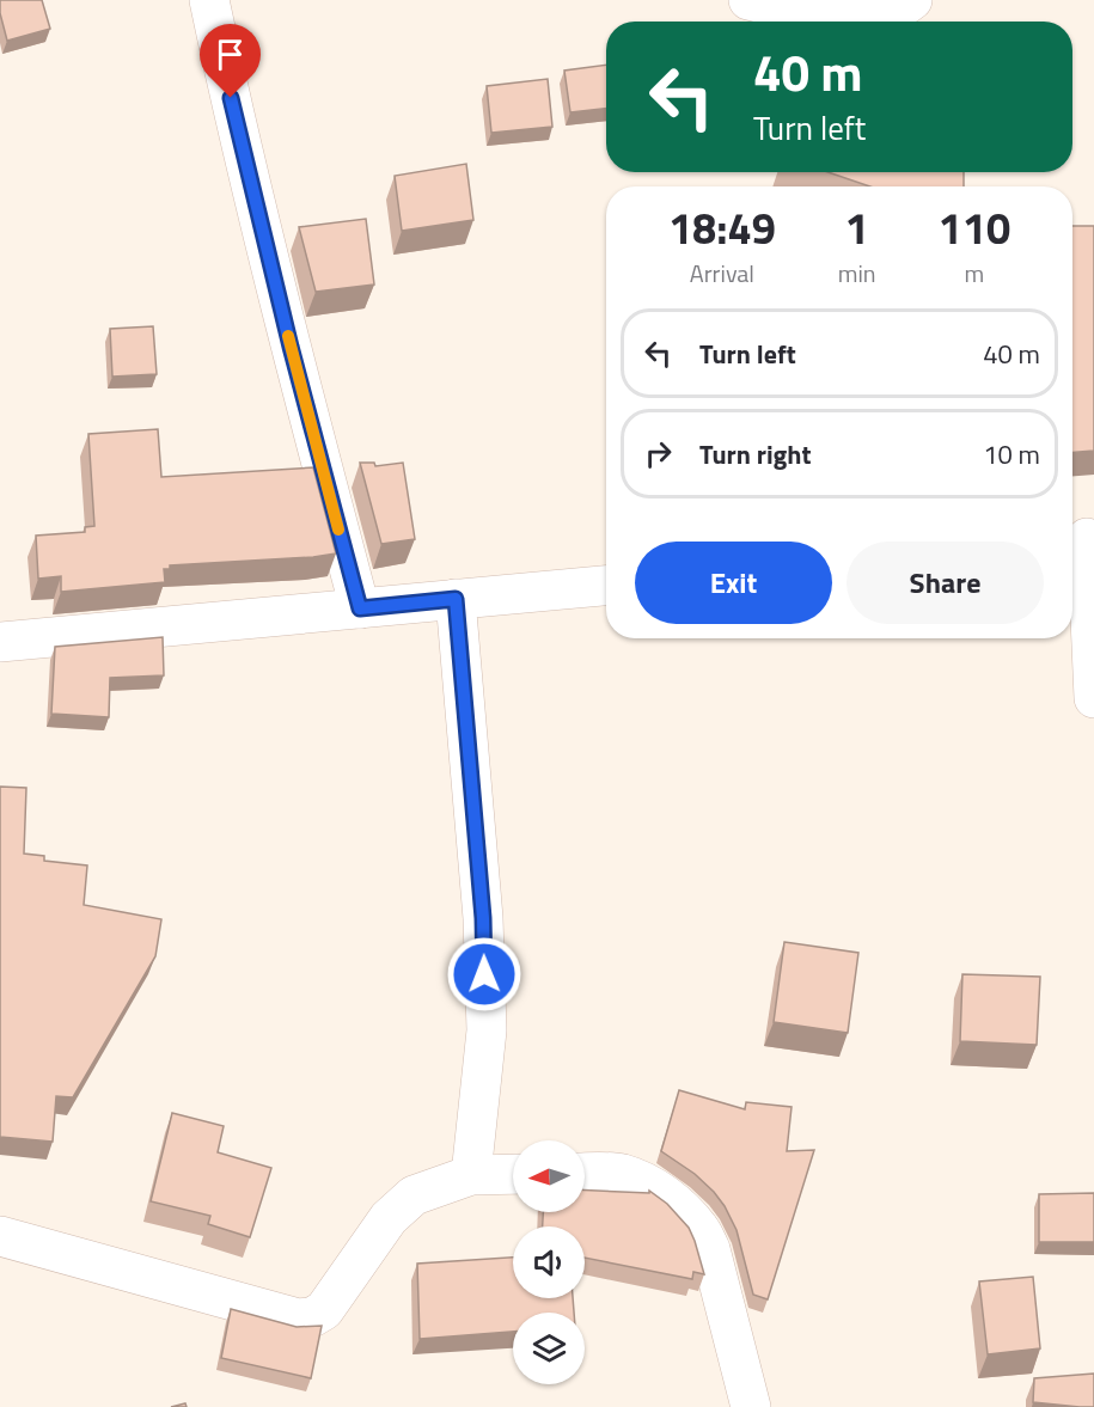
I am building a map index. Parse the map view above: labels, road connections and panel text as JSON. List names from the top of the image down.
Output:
{
  "north": "left",
  "page": {
    "turn": ["40 m", "Turn left"],
    "eta": [
      "18:49",
      "Arrival",
      "1",
      "min",
      "110",
      "m"
    ],
    "list": [
      {
        "name": "Turn left",
        "value": "40 m"
      },
      {
        "name": "Turn right",
        "value": "10 m"
      }
    ],
    "buttons": ["Exit", "Share"]
  }
}
